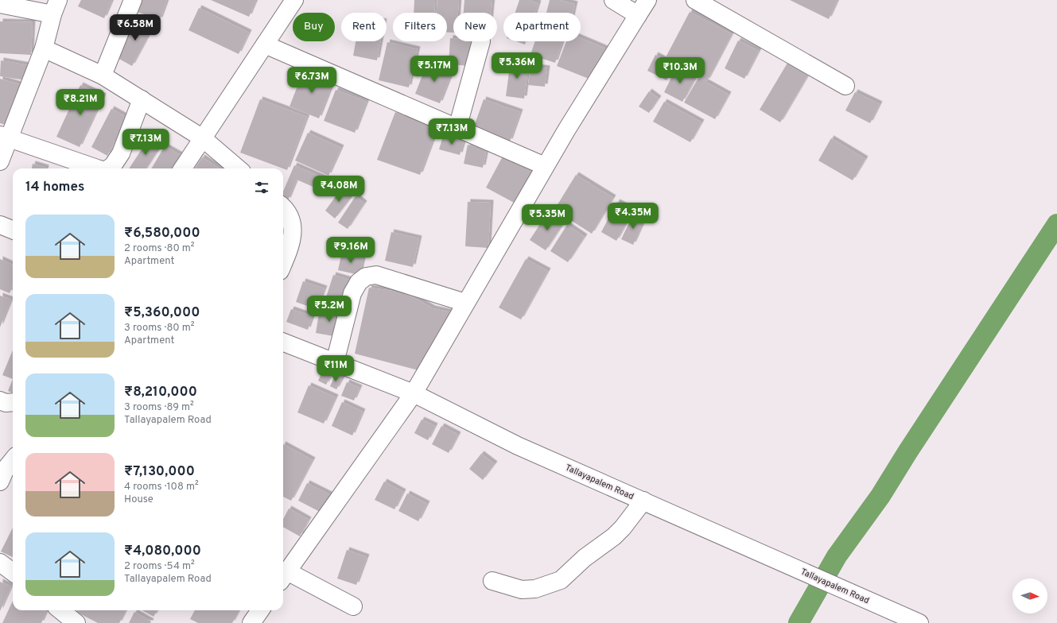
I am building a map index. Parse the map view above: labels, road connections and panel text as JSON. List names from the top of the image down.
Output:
{
  "streets": {
    "street": ["Tallayapalem Road"]
  },
  "north": "right",
  "page": {
    "chip": [
      "Buy",
      "Rent",
      "Filters",
      "New",
      "Apartment"
    ],
    "price": [
      "₹6.58M",
      "₹5.36M",
      "₹5.17M",
      "₹10.3M",
      "₹6.73M",
      "₹8.21M",
      "₹7.13M",
      "₹7.13M",
      "₹4.08M",
      "₹4.35M",
      "₹5.35M",
      "₹9.16M",
      "₹5.2M",
      "₹11M"
    ],
    "heading": "14 homes",
    "list": [
      {
        "name": "₹6,580,000",
        "note": "2 rooms · 80 m² · Apartment"
      },
      {
        "name": "₹5,360,000",
        "note": "3 rooms · 80 m² · Apartment"
      },
      {
        "name": "₹8,210,000",
        "note": "3 rooms · 89 m² · Tallayapalem Road"
      },
      {
        "name": "₹7,130,000",
        "note": "4 rooms · 108 m² · House"
      },
      {
        "name": "₹4,080,000",
        "note": "2 rooms · 54 m² · Tallayapalem Road"
      }
    ]
  }
}
